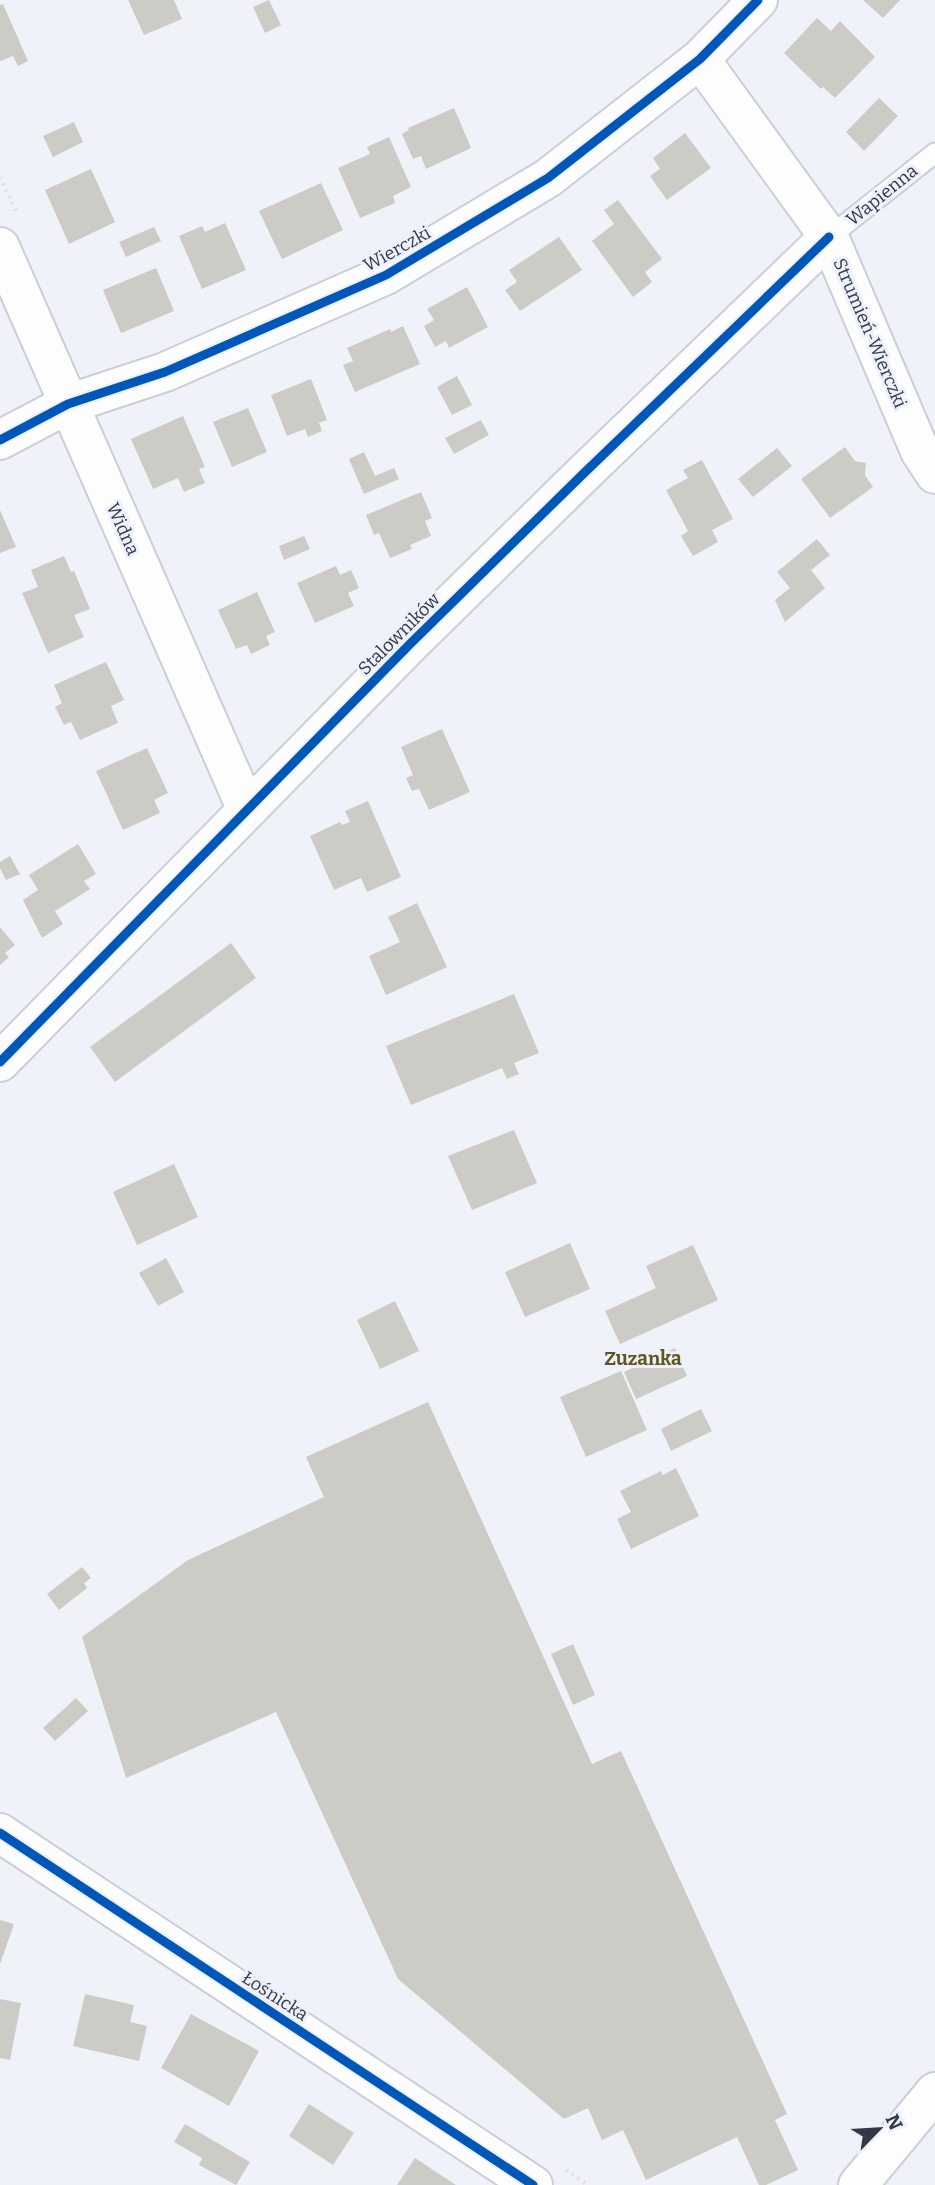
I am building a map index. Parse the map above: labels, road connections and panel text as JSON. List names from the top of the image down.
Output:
{
  "streets": {
    "street": [
      "Wierczki",
      "Strumień-Wierczki",
      "Widna",
      "Stalowników",
      "Łośnicka"
    ],
    "lane": ["Wapienna"]
  },
  "crossings": [
    ["Wapienna", "Strumień-Wierczki"],
    ["Wapienna", "Stalowników"],
    ["Wierczki", "Strumień-Wierczki"],
    ["Wierczki", "Widna"],
    ["Strumień-Wierczki", "Stalowników"],
    ["Widna", "Stalowników"]
  ],
  "districts": ["Zuzanka"],
  "north": "top right"
}
